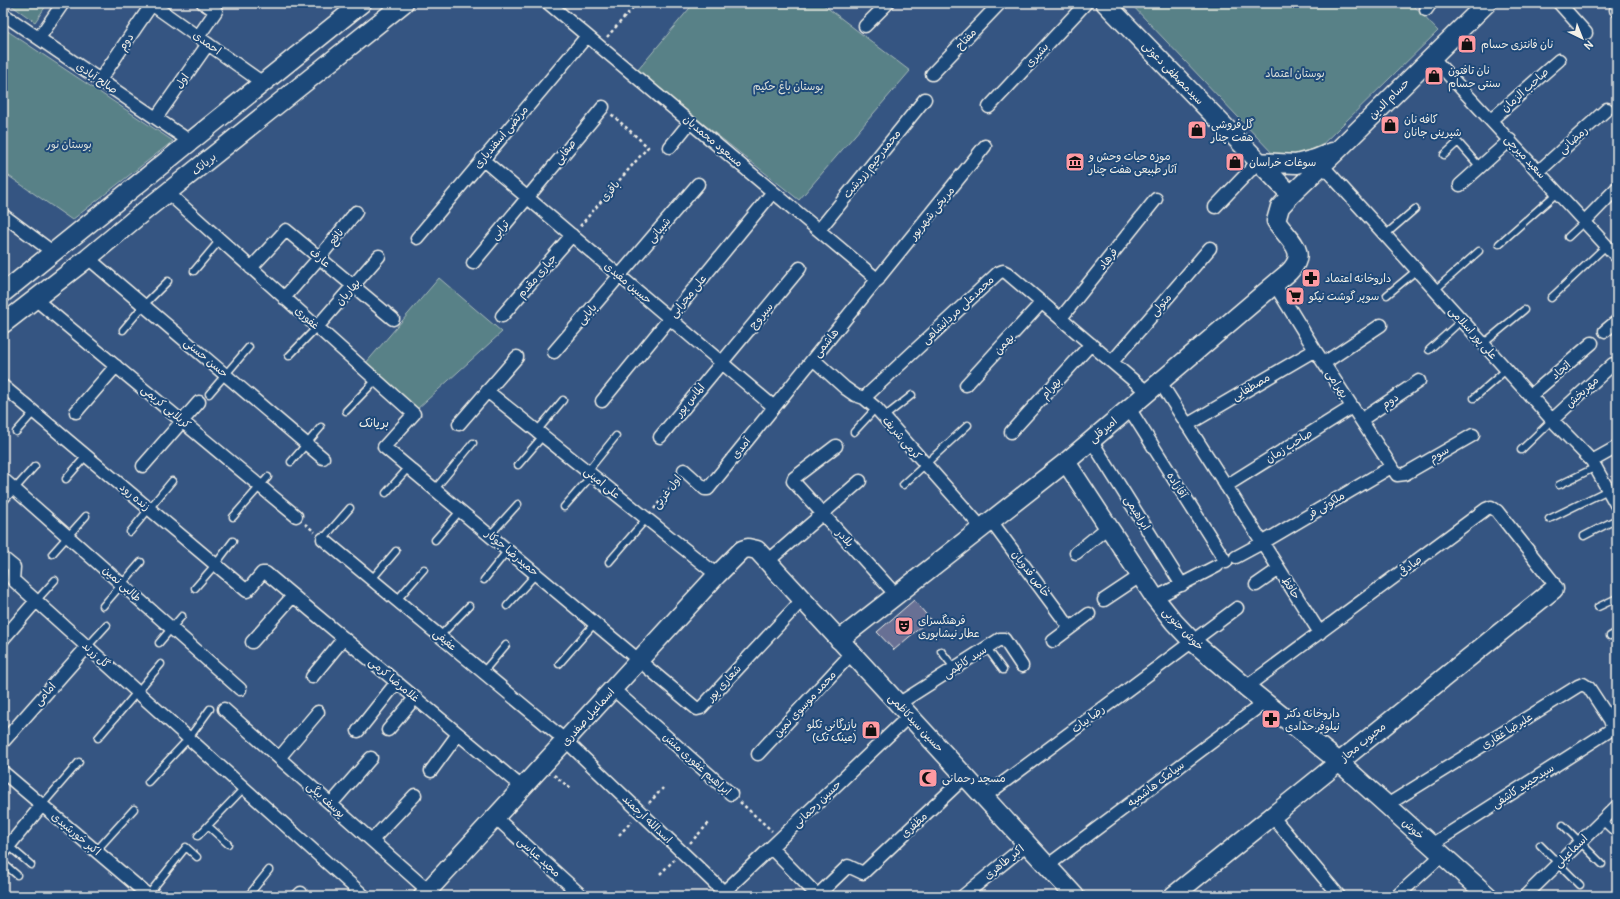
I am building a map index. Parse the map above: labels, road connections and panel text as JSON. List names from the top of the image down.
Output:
{
  "streets": {
    "main road": [
      "سیدمصطفی دعوتی",
      "حسام الدین",
      "بریانک",
      "امیرقلی",
      "خوش جنوبی",
      "اسماعیل صفدری",
      "حسین سیدکاظمی",
      "محبوب مجاز",
      "خوش"
    ],
    "street": [
      "مفتاح",
      "دوم",
      "احمدی",
      "بشیری",
      "صالح آبادی",
      "اول",
      "صاحب الزمان",
      "مرتضی اسفندیاری",
      "رمضانی",
      "مسعود محمدیان",
      "صفایی",
      "سعید میرچی",
      "محمدرحیم زردشت",
      "مریخی شهریور",
      "ترابی",
      "شیبانی",
      "نافع",
      "عارف",
      "فرهاد",
      "جباری مقدم",
      "حسین مفیدی",
      "بهاریان",
      "علی محرابی",
      "متولی",
      "محمدعلی مردانشاهی",
      "بابایی",
      "سیروج",
      "غفوری",
      "علی پور اسلامی",
      "هاشمی",
      "بهمن",
      "حسن حسنی",
      "اتحاد",
      "بهرامی",
      "مصطفایی",
      "بهرام",
      "مهربخش",
      "الماس پور",
      "کربلایی کریمی",
      "کرمی شریف",
      "صاحب زمان",
      "آمدی",
      "سوم",
      "علی امینی",
      "آقازاده",
      "اول غربی",
      "زنده رود",
      "ملکوتی فر",
      "ابراهیمی",
      "بلادر",
      "حمیدرضا جوکار",
      "صادقی",
      "خاص فدویان",
      "طالبی نمین",
      "حافظ",
      "عفیفی",
      "گل زرند",
      "سید کاظمی",
      "غلامرضا کرمی",
      "شعاری پور",
      "امامی",
      "محمد موسوی نمین",
      "رضا بیات",
      "علیرضا غفاری",
      "ابراهیم غفوری منش",
      "سیامک هاشمیه",
      "سیدحمید کاشفی",
      "یوسف بیگی",
      "حسین رحمانی",
      "اسدالله ارجمند",
      "مظفری",
      "اکبر خورشیدی",
      "اسماعیلی",
      "مجید عباسی",
      "اکبر طاهری"
    ],
    "path": ["باقری"]
  },
  "crossings": [
    ["دوم", "احمدی"],
    ["دوم", "صالح آبادی"],
    ["دوم", "بهرامی"],
    ["احمدی", "اول"],
    ["سیدمصطفی دعوتی", "حسام الدین"],
    ["سیدمصطفی دعوتی", "امیرقلی"],
    ["صالح آبادی", "اول"],
    ["صاحب الزمان", "سعید میرچی"],
    ["حسام الدین", "سعید میرچی"],
    ["حسام الدین", "علی پور اسلامی"],
    ["حسام الدین", "امیرقلی"],
    ["مرتضی اسفندیاری", "مسعود محمدیان"],
    ["مرتضی اسفندیاری", "حسین مفیدی"],
    ["رمضانی", "سعید میرچی"],
    ["مسعود محمدیان", "محمدرحیم زردشت"],
    ["مسعود محمدیان", "مریخی شهریور"],
    ["مسعود محمدیان", "علی محرابی"],
    ["مسعود محمدیان", "هاشمی"],
    ["صفایی", "باقری"],
    ["صفایی", "ترابی"],
    ["صفایی", "حسین مفیدی"],
    ["بریانک", "غفوری"],
    ["بریانک", "حسن حسنی"],
    ["بریانک", "کربلایی کریمی"],
    ["باقری", "جباری مقدم"],
    ["باقری", "حسین مفیدی"],
    ["مریخی شهریور", "هاشمی"],
    ["ترابی", "حسین مفیدی"],
    ["شیبانی", "حسین مفیدی"],
    ["شیبانی", "بابایی"],
    ["نافع", "عارف"],
    ["نافع", "غفوری"],
    ["عارف", "بهاریان"],
    ["عارف", "غفوری"],
    ["فرهاد", "محمدعلی مردانشاهی"],
    ["جباری مقدم", "حسین مفیدی"],
    ["حسین مفیدی", "علی محرابی"],
    ["حسین مفیدی", "بابایی"],
    ["حسین مفیدی", "سیروج"],
    ["حسین مفیدی", "هاشمی"],
    ["حسین مفیدی", "الماس پور"],
    ["حسین مفیدی", "آمدی"],
    ["بهاریان", "غفوری"],
    ["متولی", "محمدعلی مردانشاهی"],
    ["محمدعلی مردانشاهی", "بهمن"],
    ["محمدعلی مردانشاهی", "بهرام"],
    ["محمدعلی مردانشاهی", "امیرقلی"],
    ["محمدعلی مردانشاهی", "کرمی شریف"],
    ["سیروج", "الماس پور"],
    ["غفوری", "حمیدرضا جوکار"],
    ["علی پور اسلامی", "اتحاد"],
    ["علی پور اسلامی", "مهربخش"],
    ["هاشمی", "کرمی شریف"],
    ["هاشمی", "آمدی"],
    ["بهرامی", "مصطفایی"],
    ["بهرامی", "امیرقلی"],
    ["بهرامی", "صاحب زمان"],
    ["بهرامی", "سوم"],
    ["بهرامی", "ملکوتی فر"],
    ["امیرقلی", "کرمی شریف"],
    ["امیرقلی", "آقازاده"],
    ["امیرقلی", "ابراهیمی"],
    ["امیرقلی", "بلادر"],
    ["امیرقلی", "خاص فدویان"],
    ["امیرقلی", "خوش جنوبی"],
    ["امیرقلی", "حسین سیدکاظمی"],
    ["کرمی شریف", "خاص فدویان"],
    ["آمدی", "اول غربی"],
    ["سوم", "ملکوتی فر"],
    ["علی امینی", "اول غربی"],
    ["علی امینی", "اسماعیل صفدری"],
    ["آقازاده", "ملکوتی فر"],
    ["زنده رود", "غلامرضا کرمی"],
    ["ملکوتی فر", "ابراهیمی"],
    ["ملکوتی فر", "حافظ"],
    ["ملکوتی فر", "خوش جنوبی"],
    ["حمیدرضا جوکار", "شعاری پور"],
    ["حمیدرضا جوکار", "اسماعیل صفدری"],
    ["صادقی", "حافظ"],
    ["صادقی", "خوش جنوبی"],
    ["صادقی", "محبوب مجاز"],
    ["خوش جنوبی", "رضا بیات"],
    ["خوش جنوبی", "محبوب مجاز"],
    ["خوش جنوبی", "سیامک هاشمیه"],
    ["خوش جنوبی", "خوش"],
    ["عفیفی", "اسماعیل صفدری"],
    ["عفیفی", "اسدالله ارجمند"],
    ["گل زرند", "امامی"],
    ["سید کاظمی", "حسین سیدکاظمی"],
    ["سید کاظمی", "حسین رحمانی"],
    ["غلامرضا کرمی", "اسماعیل صفدری"],
    ["شعاری پور", "اسماعیل صفدری"],
    ["شعاری پور", "حسین سیدکاظمی"],
    ["محمد موسوی نمین", "حسین سیدکاظمی"],
    ["اسماعیل صفدری", "حسین سیدکاظمی"],
    ["اسماعیل صفدری", "ابراهیم غفوری منش"],
    ["اسماعیل صفدری", "یوسف بیگی"],
    ["اسماعیل صفدری", "اسدالله ارجمند"],
    ["اسماعیل صفدری", "مجید عباسی"],
    ["رضا بیات", "حسین سیدکاظمی"],
    ["حسین سیدکاظمی", "سیامک هاشمیه"],
    ["حسین سیدکاظمی", "حسین رحمانی"],
    ["حسین سیدکاظمی", "مظفری"],
    ["حسین سیدکاظمی", "اکبر طاهری"],
    ["علیرضا غفاری", "سیدحمید کاشفی"],
    ["علیرضا غفاری", "خوش"],
    ["محبوب مجاز", "خوش"],
    ["ابراهیم غفوری منش", "حسین رحمانی"],
    ["سیدحمید کاشفی", "خوش"],
    ["حسین رحمانی", "اسدالله ارجمند"]
  ],
  "districts": ["بریانک"],
  "parks": ["بوستان اعتماد", "بوستان باغ حکیم", "بوستان نور"],
  "places": {
    "shop": [
      "نان فانتزی حسام",
      "نان تافتون سنتی حسام",
      "کافه نان شیرینی جانان",
      "گل‌فروشی هفت چنار",
      "سوغات خراسان",
      "بازرگانی تکلو (عینک تک)"
    ],
    "museum": ["موزه حیات وحش و آثار طبیعی هفت چنار"],
    "pharmacy": ["داروخانه اعتماد", "داروخانه دکتر نیلوفر حدادی"],
    "supermarket": ["سوپر گوشت نیکو"],
    "theatre": ["فرهنگسرای عطار نیشابوری"],
    "mosque": ["مسجد رحمانی"]
  },
  "north": "bottom right"
}
